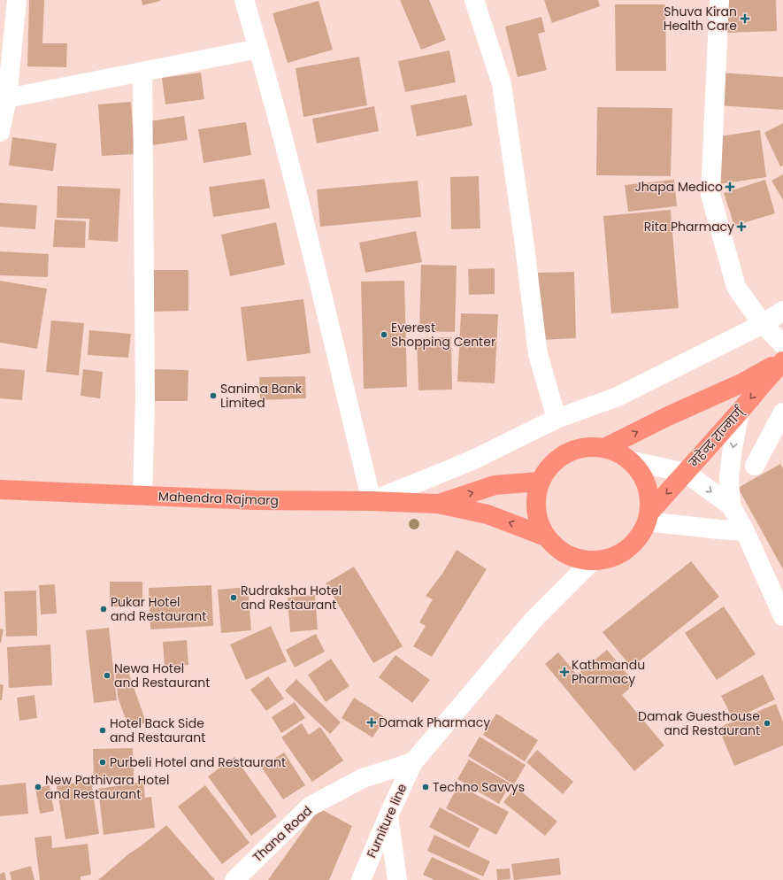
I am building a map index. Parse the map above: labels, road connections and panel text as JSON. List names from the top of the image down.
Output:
{
  "streets": {
    "highway": ["महेन्द्र राज्मार्ग्", "Mahendra Rajmarg"],
    "street": ["Furniture line", "Thana Road"]
  },
  "crossings": [
    ["महेन्द्र राज्मार्ग्", "Mahendra Rajmarg"],
    ["महेन्द्र राज्मार्ग्", "Furniture line"],
    ["Furniture line", "Thana Road"]
  ],
  "places": {
    "health": [
      "Shuva Kiran Health Care",
      "Jhapa Medico",
      "Rita Pharmacy",
      "Kathmandu Pharmacy",
      "Damak Pharmacy"
    ],
    "other": [
      "Everest Shopping Center",
      "Sanima Bank Limited",
      "Rudraksha Hotel and Restaurant",
      "Pukar Hotel and Restaurant",
      "Newa Hotel and Restaurant",
      "Damak Guesthouse and Restaurant",
      "Hotel Back Side and Restaurant",
      "Purbeli Hotel and Restaurant",
      "New Pathivara Hotel and Restaurant",
      "Techno Savvys"
    ]
  }
}
